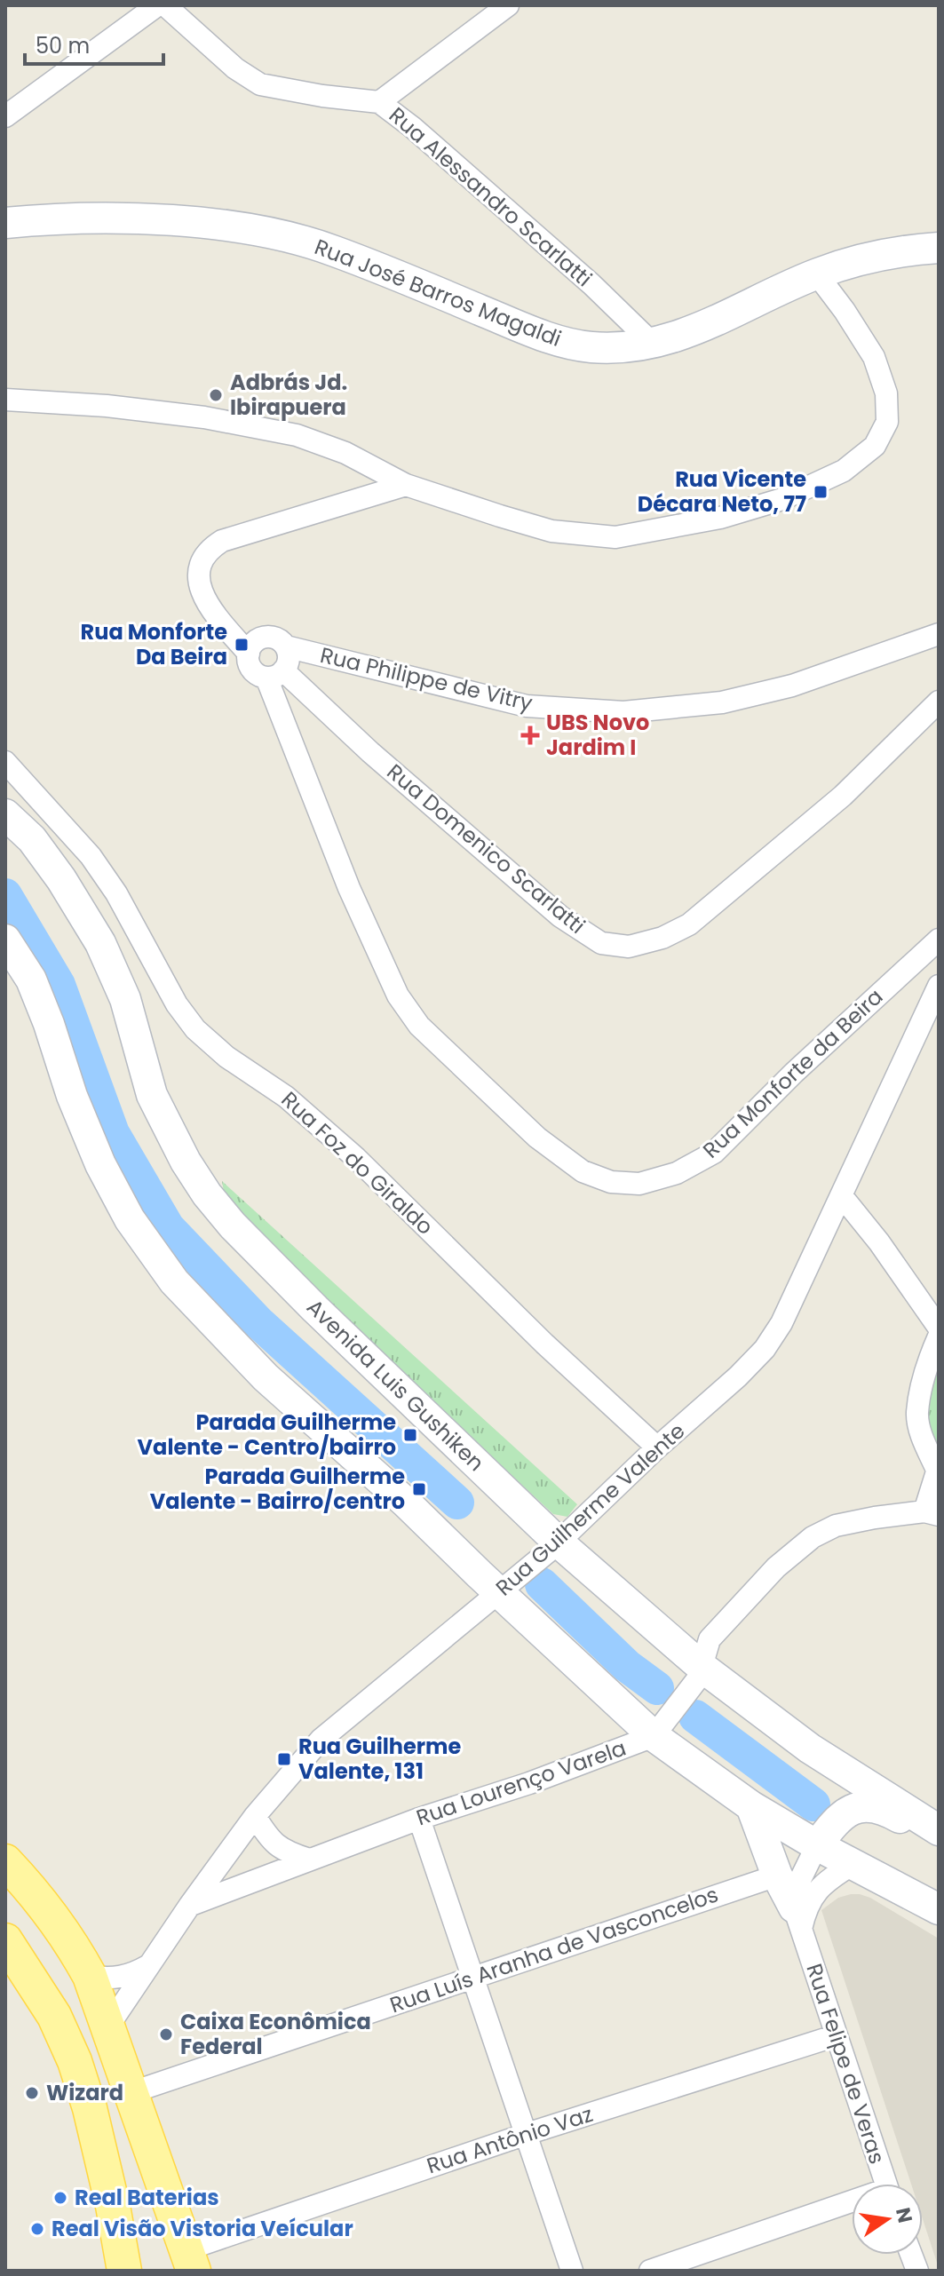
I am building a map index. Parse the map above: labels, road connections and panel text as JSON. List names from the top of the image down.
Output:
{
  "streets": {
    "main road": ["Rua José Barros Magaldi", "Avenida Luis Gushiken"],
    "street": [
      "Rua Alessandro Scarlatti",
      "Rua Philippe de Vitry",
      "Rua Domenico Scarlatti",
      "Rua Monforte da Beira",
      "Rua Foz do Giraldo",
      "Rua Guilherme Valente",
      "Rua Lourenço Varela",
      "Rua Luís Aranha de Vasconcelos",
      "Rua Felipe de Veras",
      "Rua Antônio Vaz"
    ]
  },
  "crossings": [
    ["Rua Alessandro Scarlatti", "Rua José Barros Magaldi"],
    ["Rua Philippe de Vitry", "Rua Domenico Scarlatti"],
    ["Rua Philippe de Vitry", "Rua Monforte da Beira"],
    ["Rua Domenico Scarlatti", "Rua Monforte da Beira"],
    ["Rua Foz do Giraldo", "Rua Guilherme Valente"],
    ["Avenida Luis Gushiken", "Rua Guilherme Valente"],
    ["Avenida Luis Gushiken", "Rua Lourenço Varela"],
    ["Rua Guilherme Valente", "Rua Lourenço Varela"],
    ["Rua Felipe de Veras", "Rua Antônio Vaz"]
  ],
  "places": {
    "other": [
      "Adbrás Jd. Ibirapuera",
      "Caixa Econômica Federal",
      "Wizard",
      "Real Baterias",
      "Real Visão Vistoria Veícular"
    ],
    "transit": [
      "Rua Vicente Décara Neto, 77",
      "Rua Monforte Da Beira",
      "Parada Guilherme Valente - Centro/bairro",
      "Parada Guilherme Valente - Bairro/centro",
      "Rua Guilherme Valente, 131"
    ],
    "health": ["UBS Novo Jardim I"]
  },
  "scale_bar": "50 m",
  "north": "right"
}
